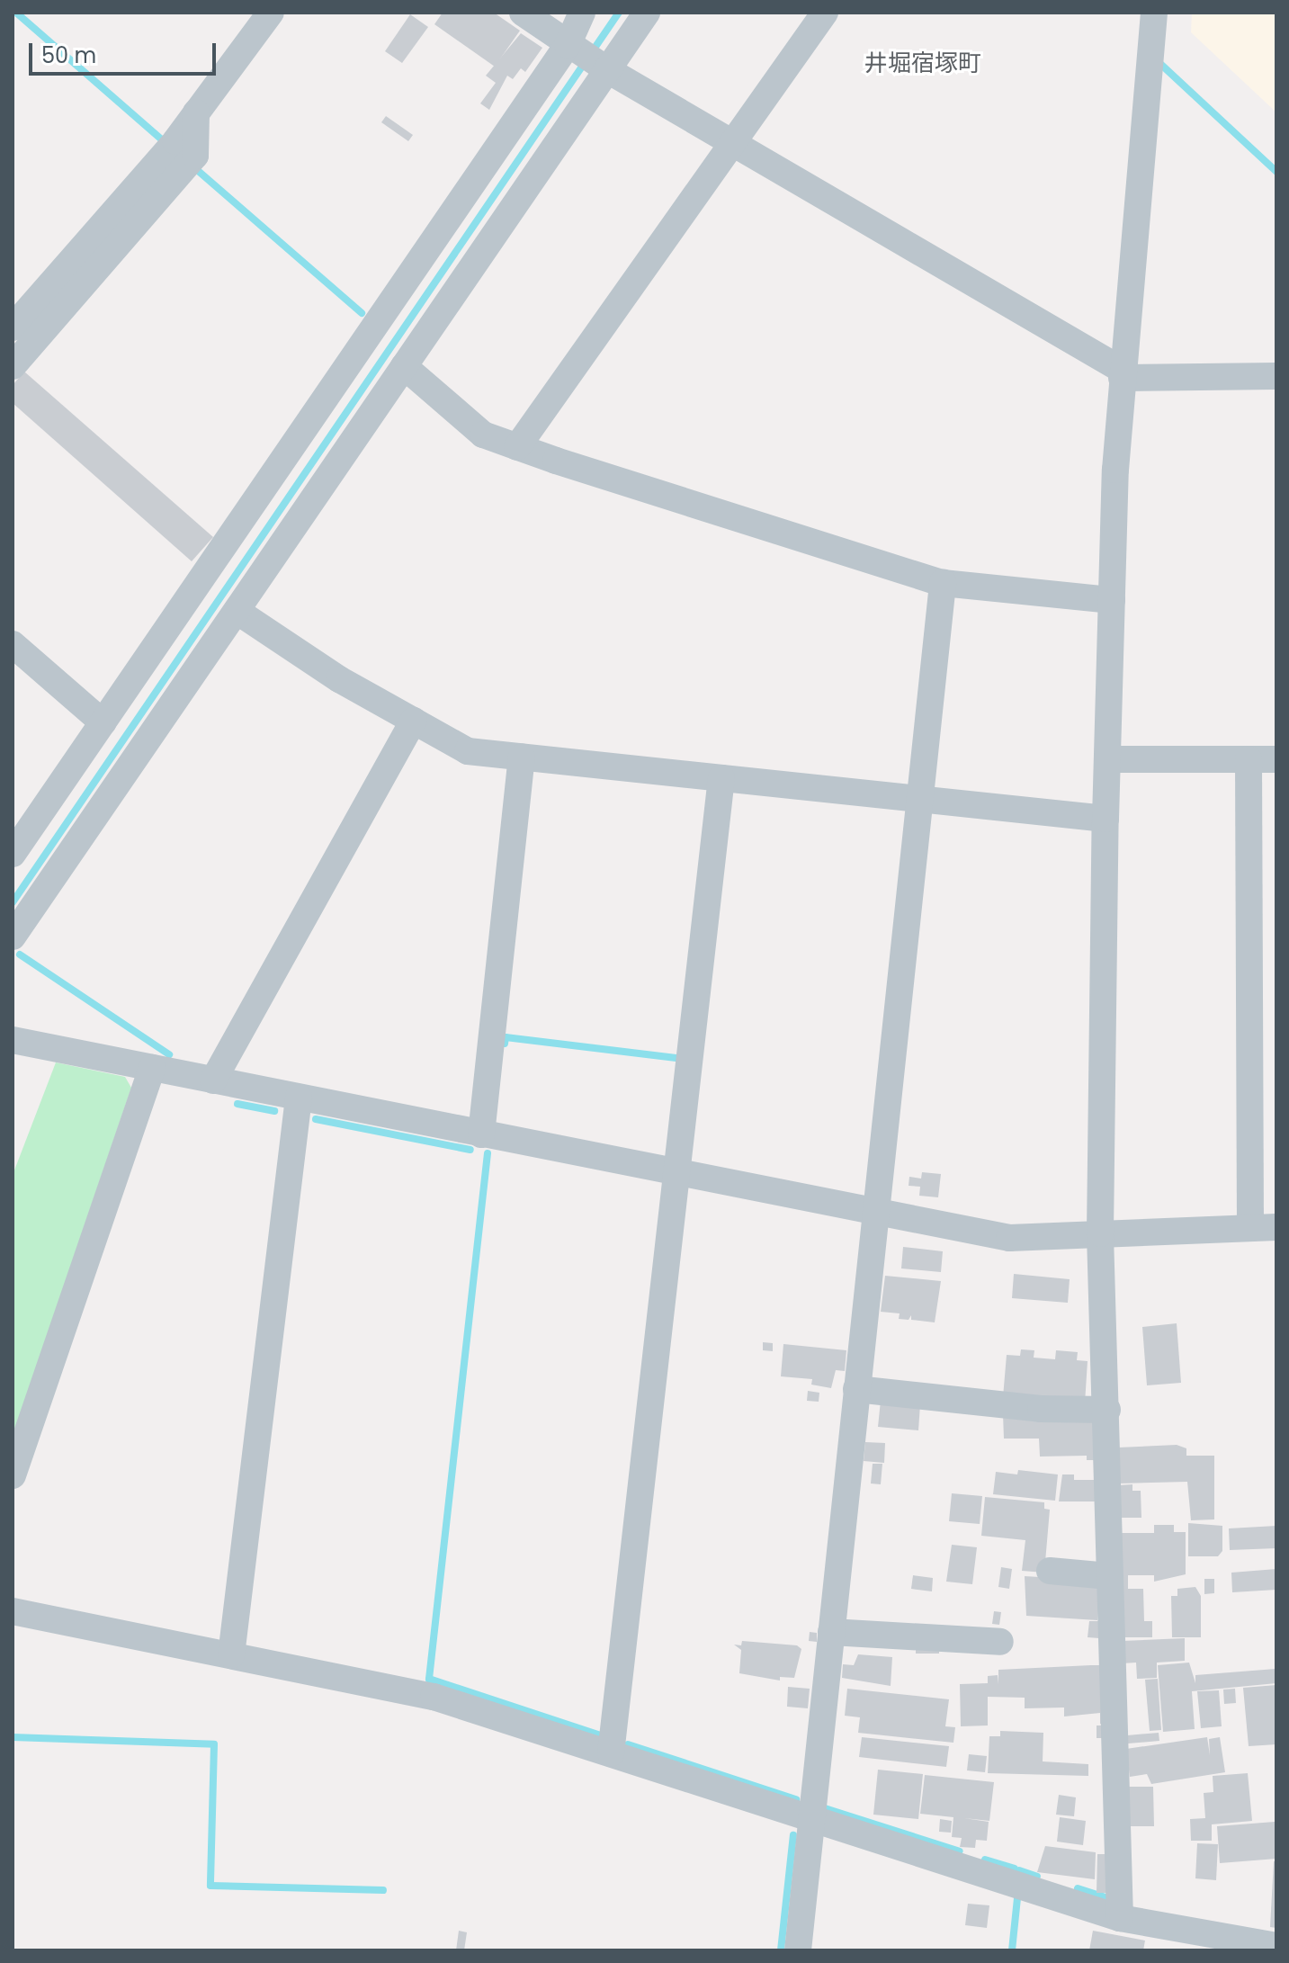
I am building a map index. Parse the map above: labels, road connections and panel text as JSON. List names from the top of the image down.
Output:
{
  "districts": ["井堀宿塚町"],
  "scale_bar": "50 m"
}
